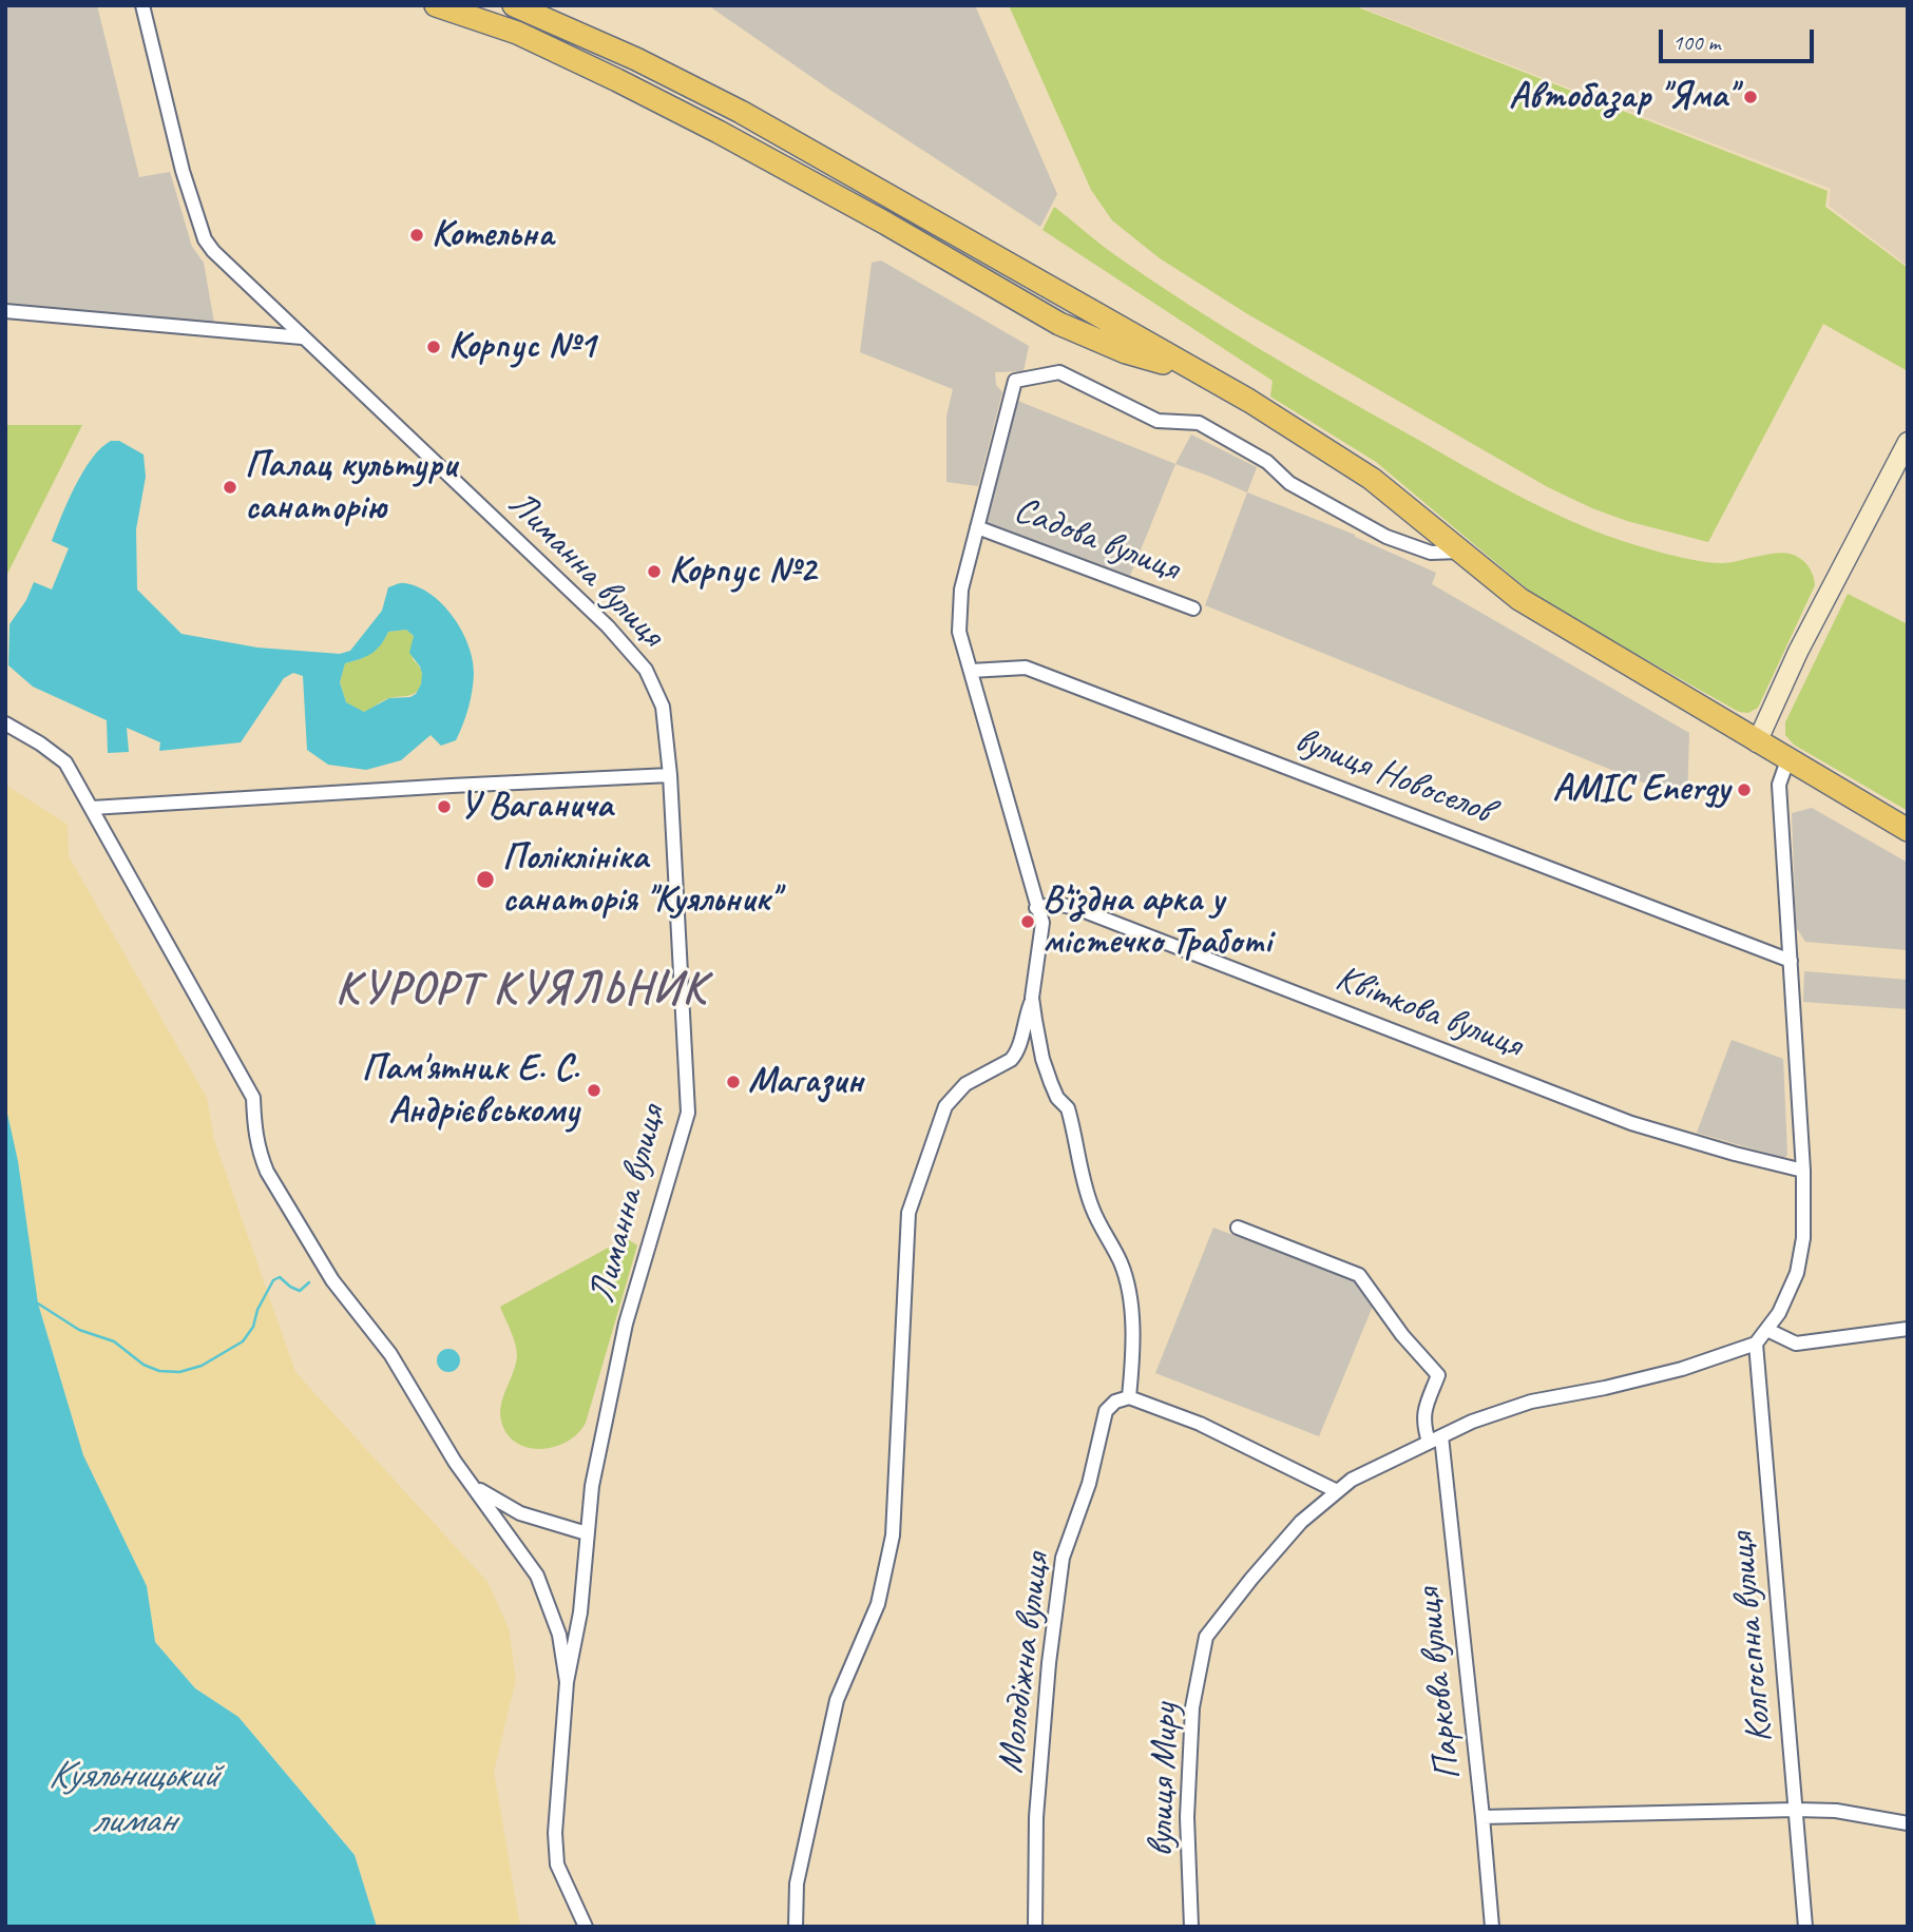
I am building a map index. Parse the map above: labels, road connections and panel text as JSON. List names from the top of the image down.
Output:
{
  "streets": {
    "street": [
      "Садова вулиця",
      "Лиманна вулиця",
      "вулиця Новоселов",
      "Квіткова вулиця",
      "Колгоспна вулиця",
      "Молодіжна вулиця",
      "Паркова вулиця",
      "вулиця Миру"
    ]
  },
  "districts": ["КУРОРТ КУЯЛЬНИК"],
  "water": ["Куяльницький лиман"],
  "places": [
    "Автобазар \"Яма\"",
    "Котельна",
    "Корпус №1",
    "Палац культури санаторію",
    "Корпус №2",
    "AMIC Energy",
    "У Ваганича",
    "Поліклініка санаторія \"Куяльник\"",
    "В'їздна арка у містечко Тработі",
    "Магазин",
    "Пам'ятник Е. С. Андрієвському"
  ],
  "scale_bar": "100 m"
}
